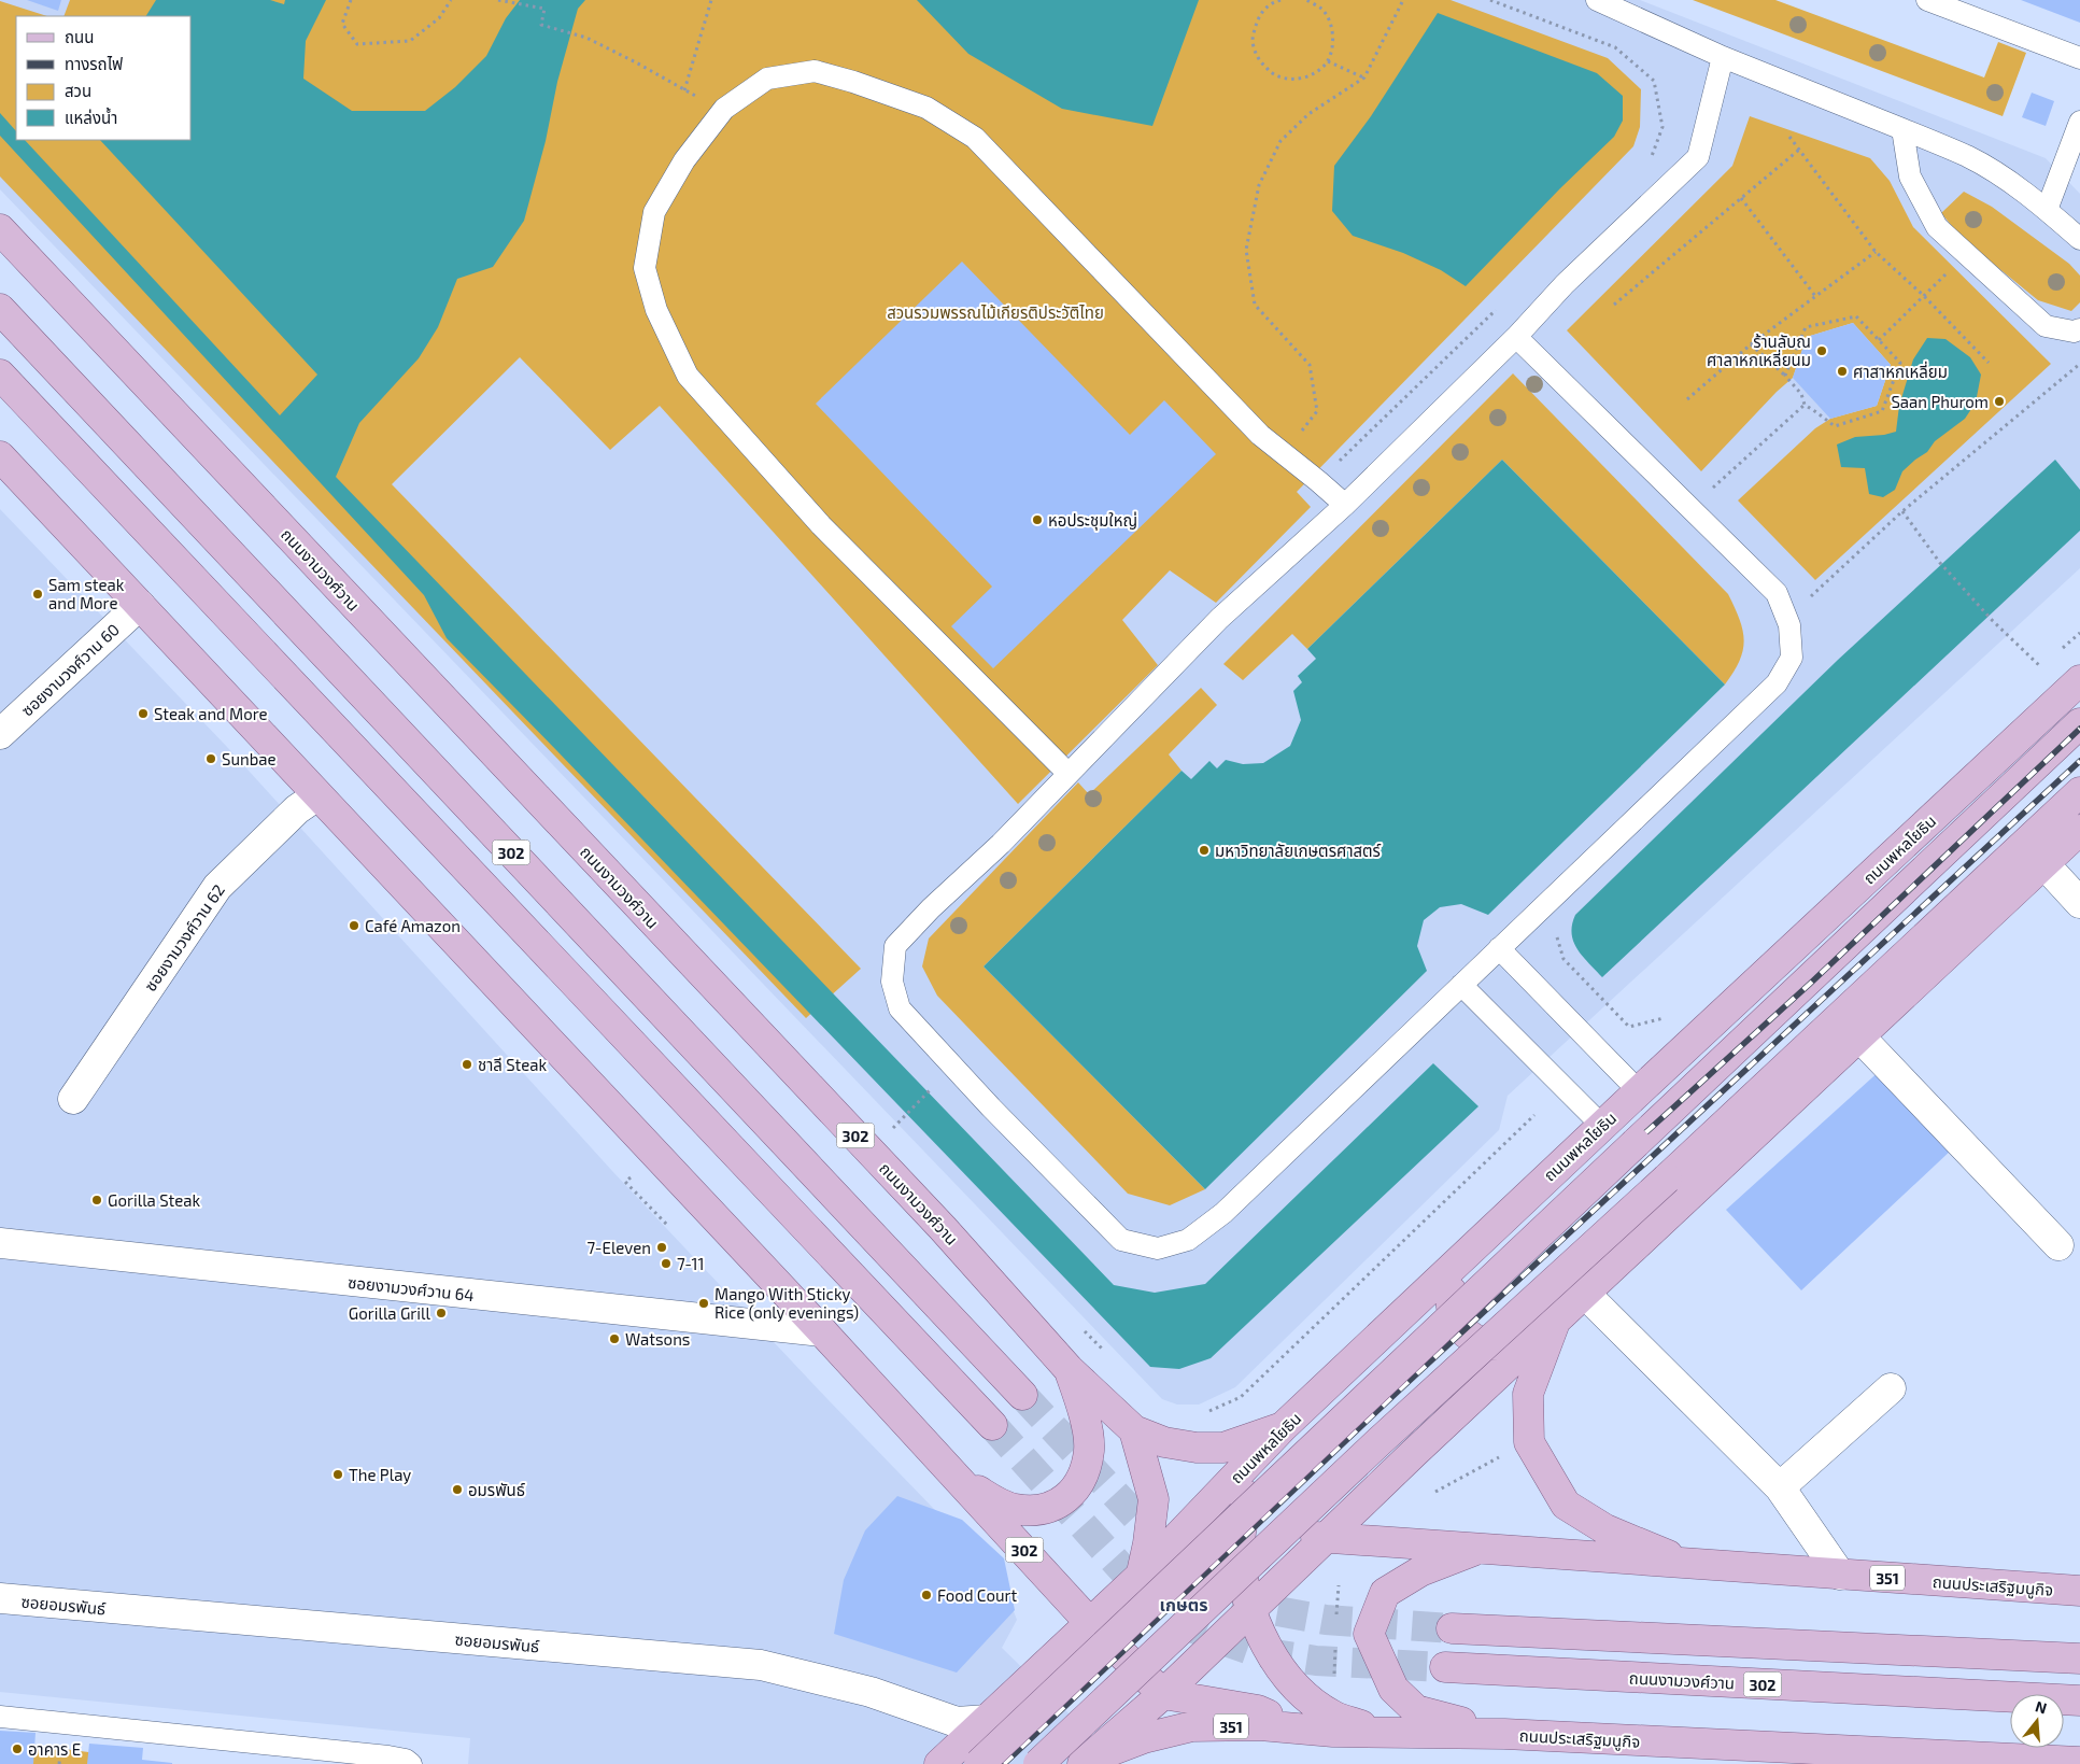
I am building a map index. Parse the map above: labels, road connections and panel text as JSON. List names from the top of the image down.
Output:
{
  "streets": {
    "main road": [
      "ถนนงามวงศ์วาน",
      "ถนนพหลโยธิน",
      "302",
      "351",
      "ถนนประเสริฐมนูกิจ"
    ],
    "street": [
      "ซอยงามวงศ์วาน 60",
      "ซอยงามวงศ์วาน 62",
      "ซอยงามวงศ์วาน 64",
      "ซอยอมรพันธ์"
    ]
  },
  "crossings": [
    ["ถนนงามวงศ์วาน", "ถนนพหลโยธิน"],
    ["ซอยงามวงศ์วาน 60", "302"],
    ["ถนนพหลโยธิน", "302"],
    ["ถนนพหลโยธิน", "ถนนประเสริฐมนูกิจ"],
    ["ถนนพหลโยธิน", "ซอยอมรพันธ์"],
    ["302", "ซอยงามวงศ์วาน 62"],
    ["302", "ซอยงามวงศ์วาน 64"],
    ["302", "ถนนประเสริฐมนูกิจ"]
  ],
  "districts": ["เกษตร"],
  "parks": ["สวนรวมพรรณไม้เกียรติประวัติไทย"],
  "places": [
    "ร้านลับณ ศาลาหกเหลี่ยนม",
    "ศาสาหกเหลี่ยม",
    "Saan Phurom",
    "หอประชุมใหญ่",
    "Sam steak and More",
    "Steak and More",
    "Sunbae",
    "มหาวิทยาลัยเกษตรศาสตร์",
    "Café Amazon",
    "ชาลี Steak",
    "Gorilla Steak",
    "7-Eleven",
    "7-11",
    "Mango With Sticky Rice (only evenings)",
    "Gorilla Grill",
    "Watsons",
    "The Play",
    "อมรพันธ์",
    "Food Court",
    "อาคาร E"
  ],
  "legend": [
    "ถนน",
    "ทางรถไฟ",
    "สวน",
    "แหล่งน้ำ"
  ],
  "north": "top"
}
